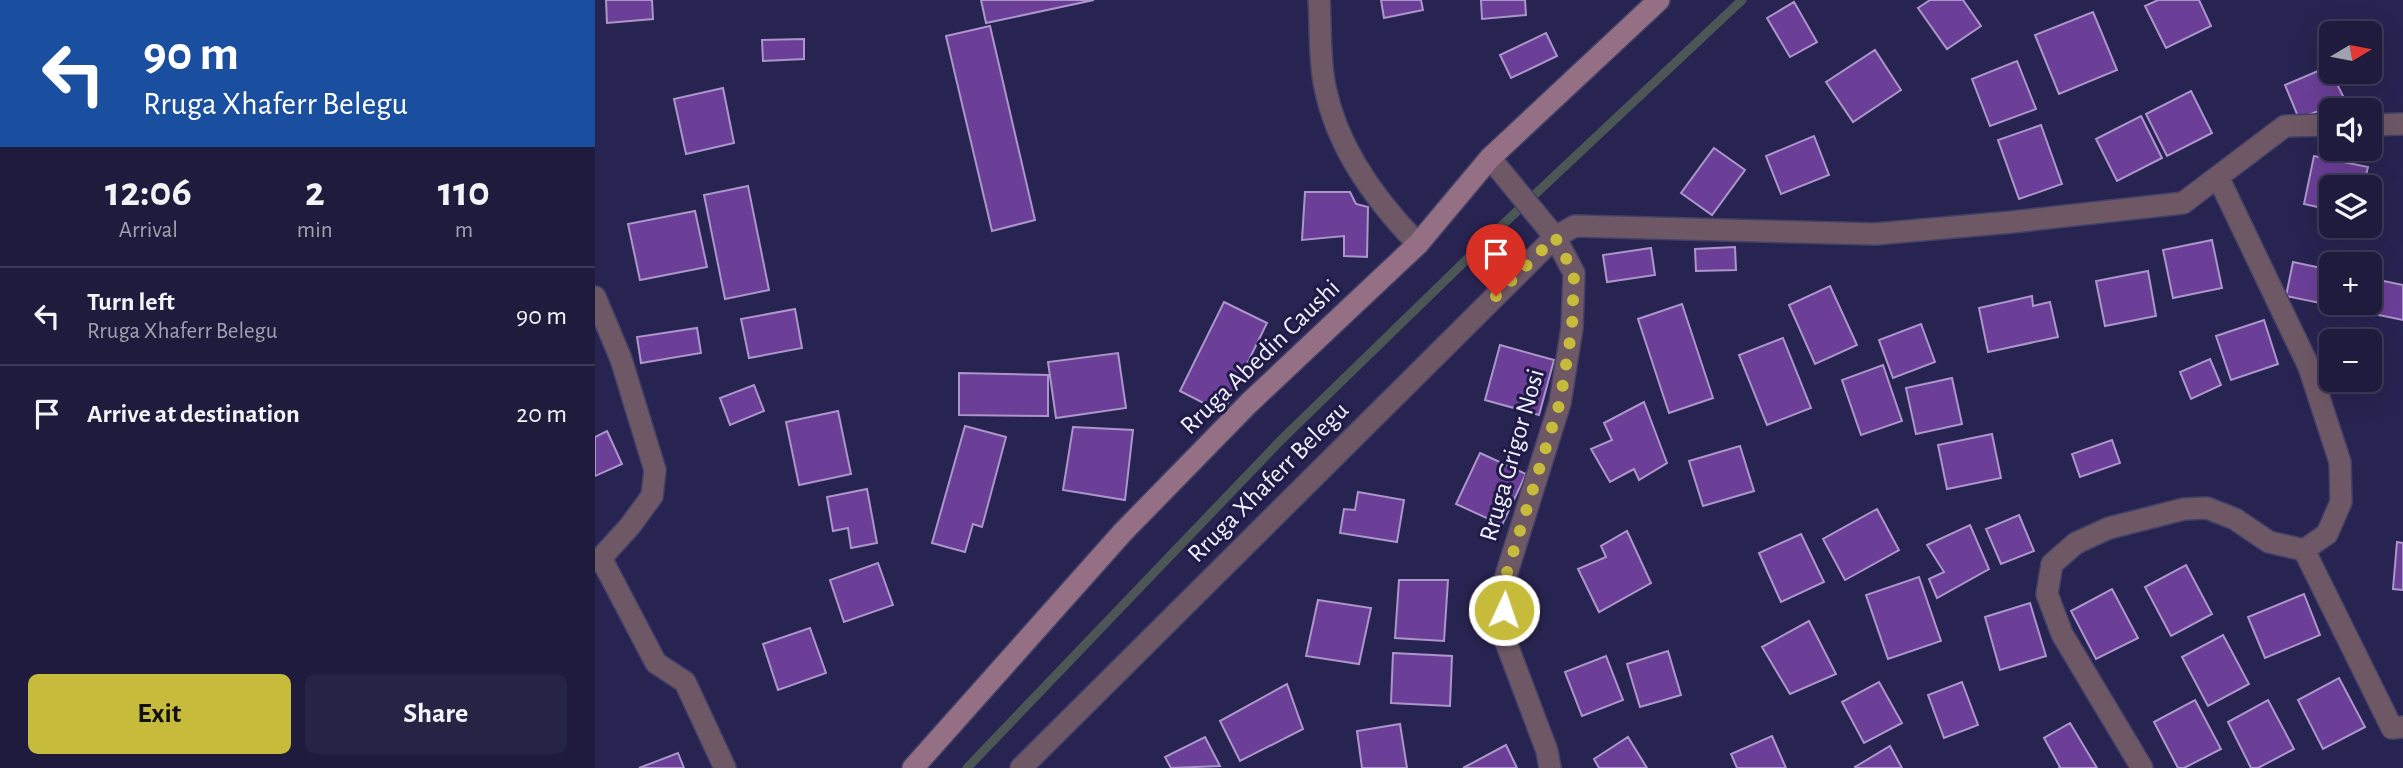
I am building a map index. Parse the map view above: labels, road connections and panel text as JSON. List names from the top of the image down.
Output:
{
  "streets": {
    "main road": ["Rruga Abedin Caushi"],
    "street": ["Rruga Grigor Nosi", "Rruga Xhaferr Belegu"]
  },
  "crossings": [
    ["Rruga Abedin Caushi", "Rruga Grigor Nosi"],
    ["Rruga Grigor Nosi", "Rruga Xhaferr Belegu"]
  ],
  "north": "right",
  "page": {
    "turn": ["90 m", "Rruga Xhaferr Belegu"],
    "map_buttons": ["+", "−"],
    "eta": [
      "12:06",
      "Arrival",
      "2",
      "min",
      "110",
      "m"
    ],
    "list": [
      {
        "name": "Turn left",
        "note": "Rruga Xhaferr Belegu",
        "value": "90 m"
      },
      {
        "name": "Arrive at destination",
        "value": "20 m"
      }
    ],
    "buttons": ["Exit", "Share"]
  }
}
